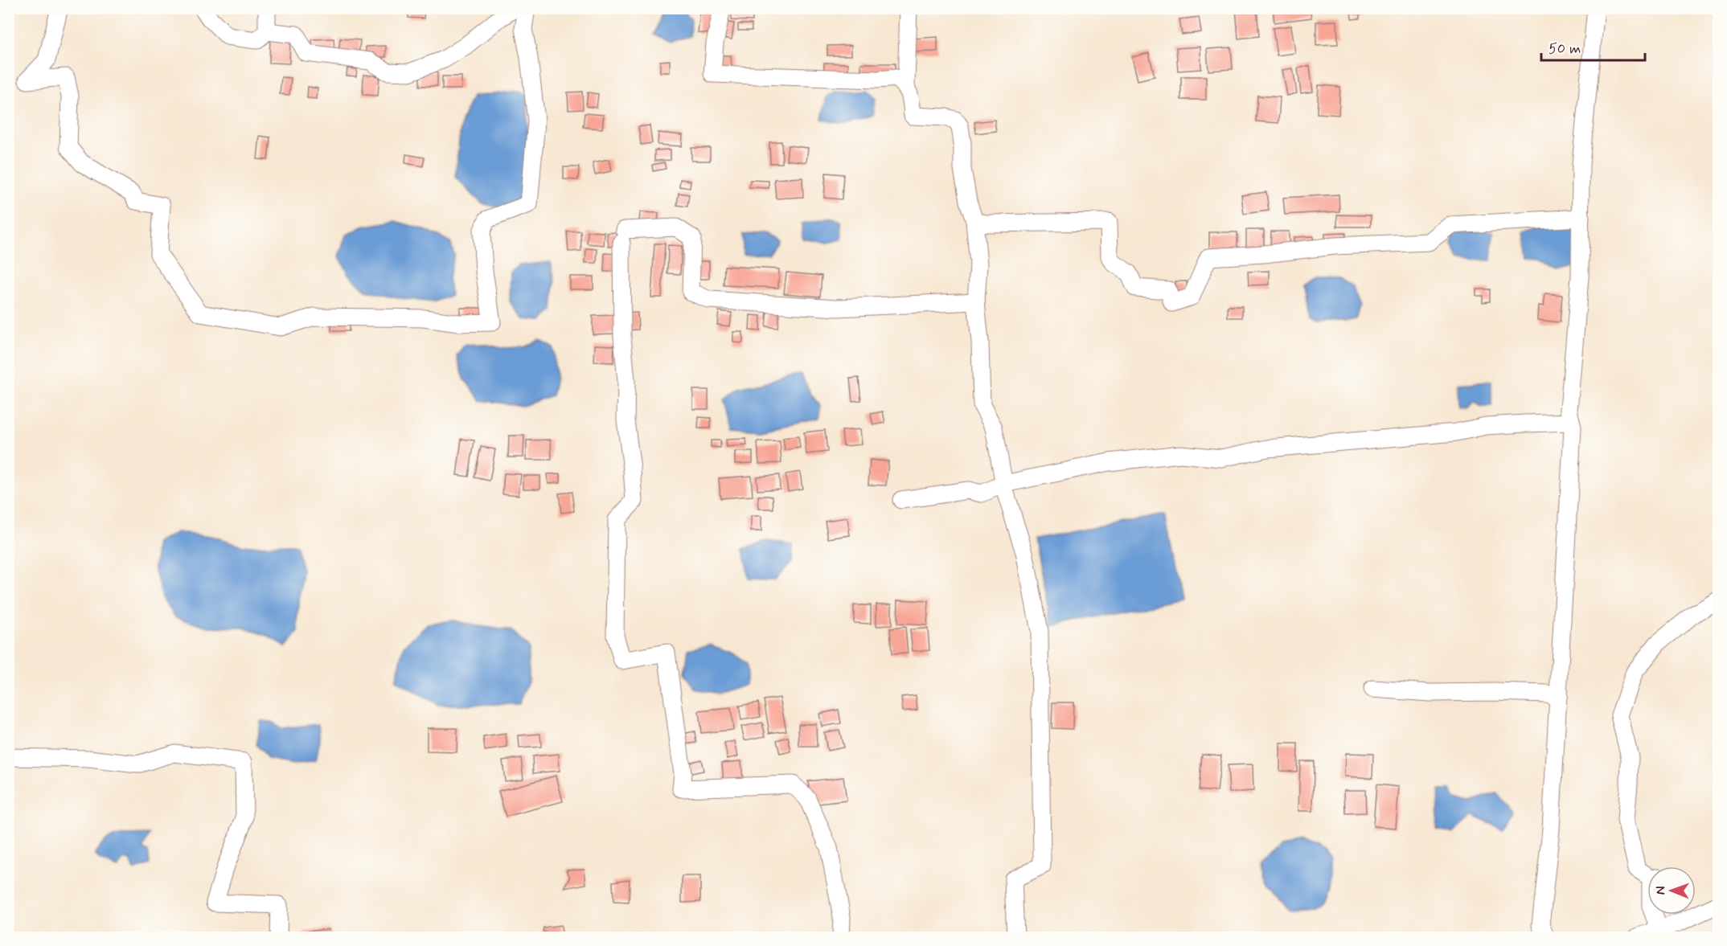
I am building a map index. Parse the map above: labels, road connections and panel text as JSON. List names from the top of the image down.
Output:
{
  "scale_bar": "50 m",
  "north": "left"
}
